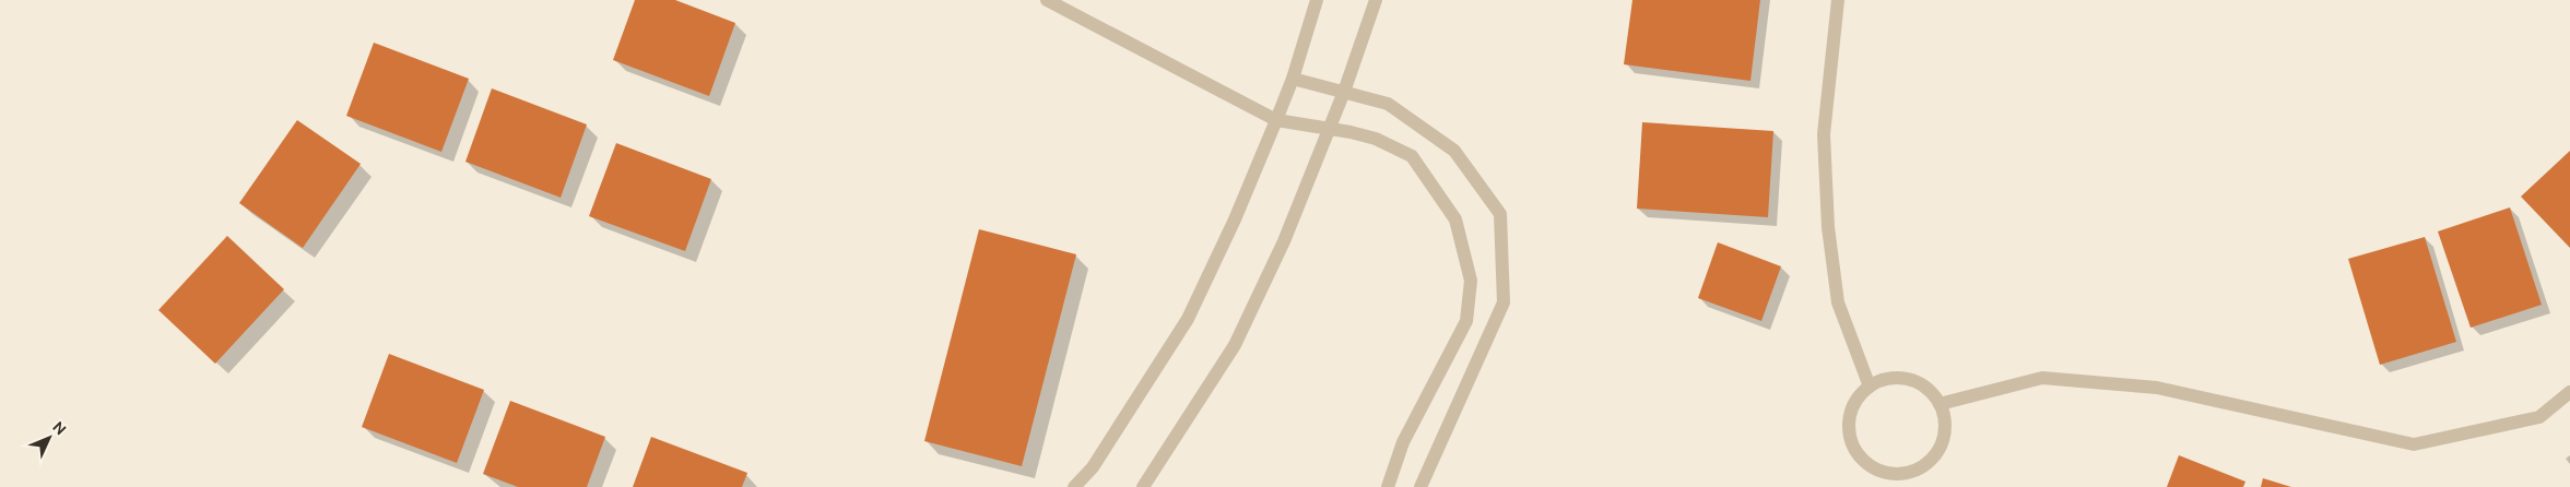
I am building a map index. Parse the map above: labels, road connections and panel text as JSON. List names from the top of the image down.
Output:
{
  "north": "top right"
}
